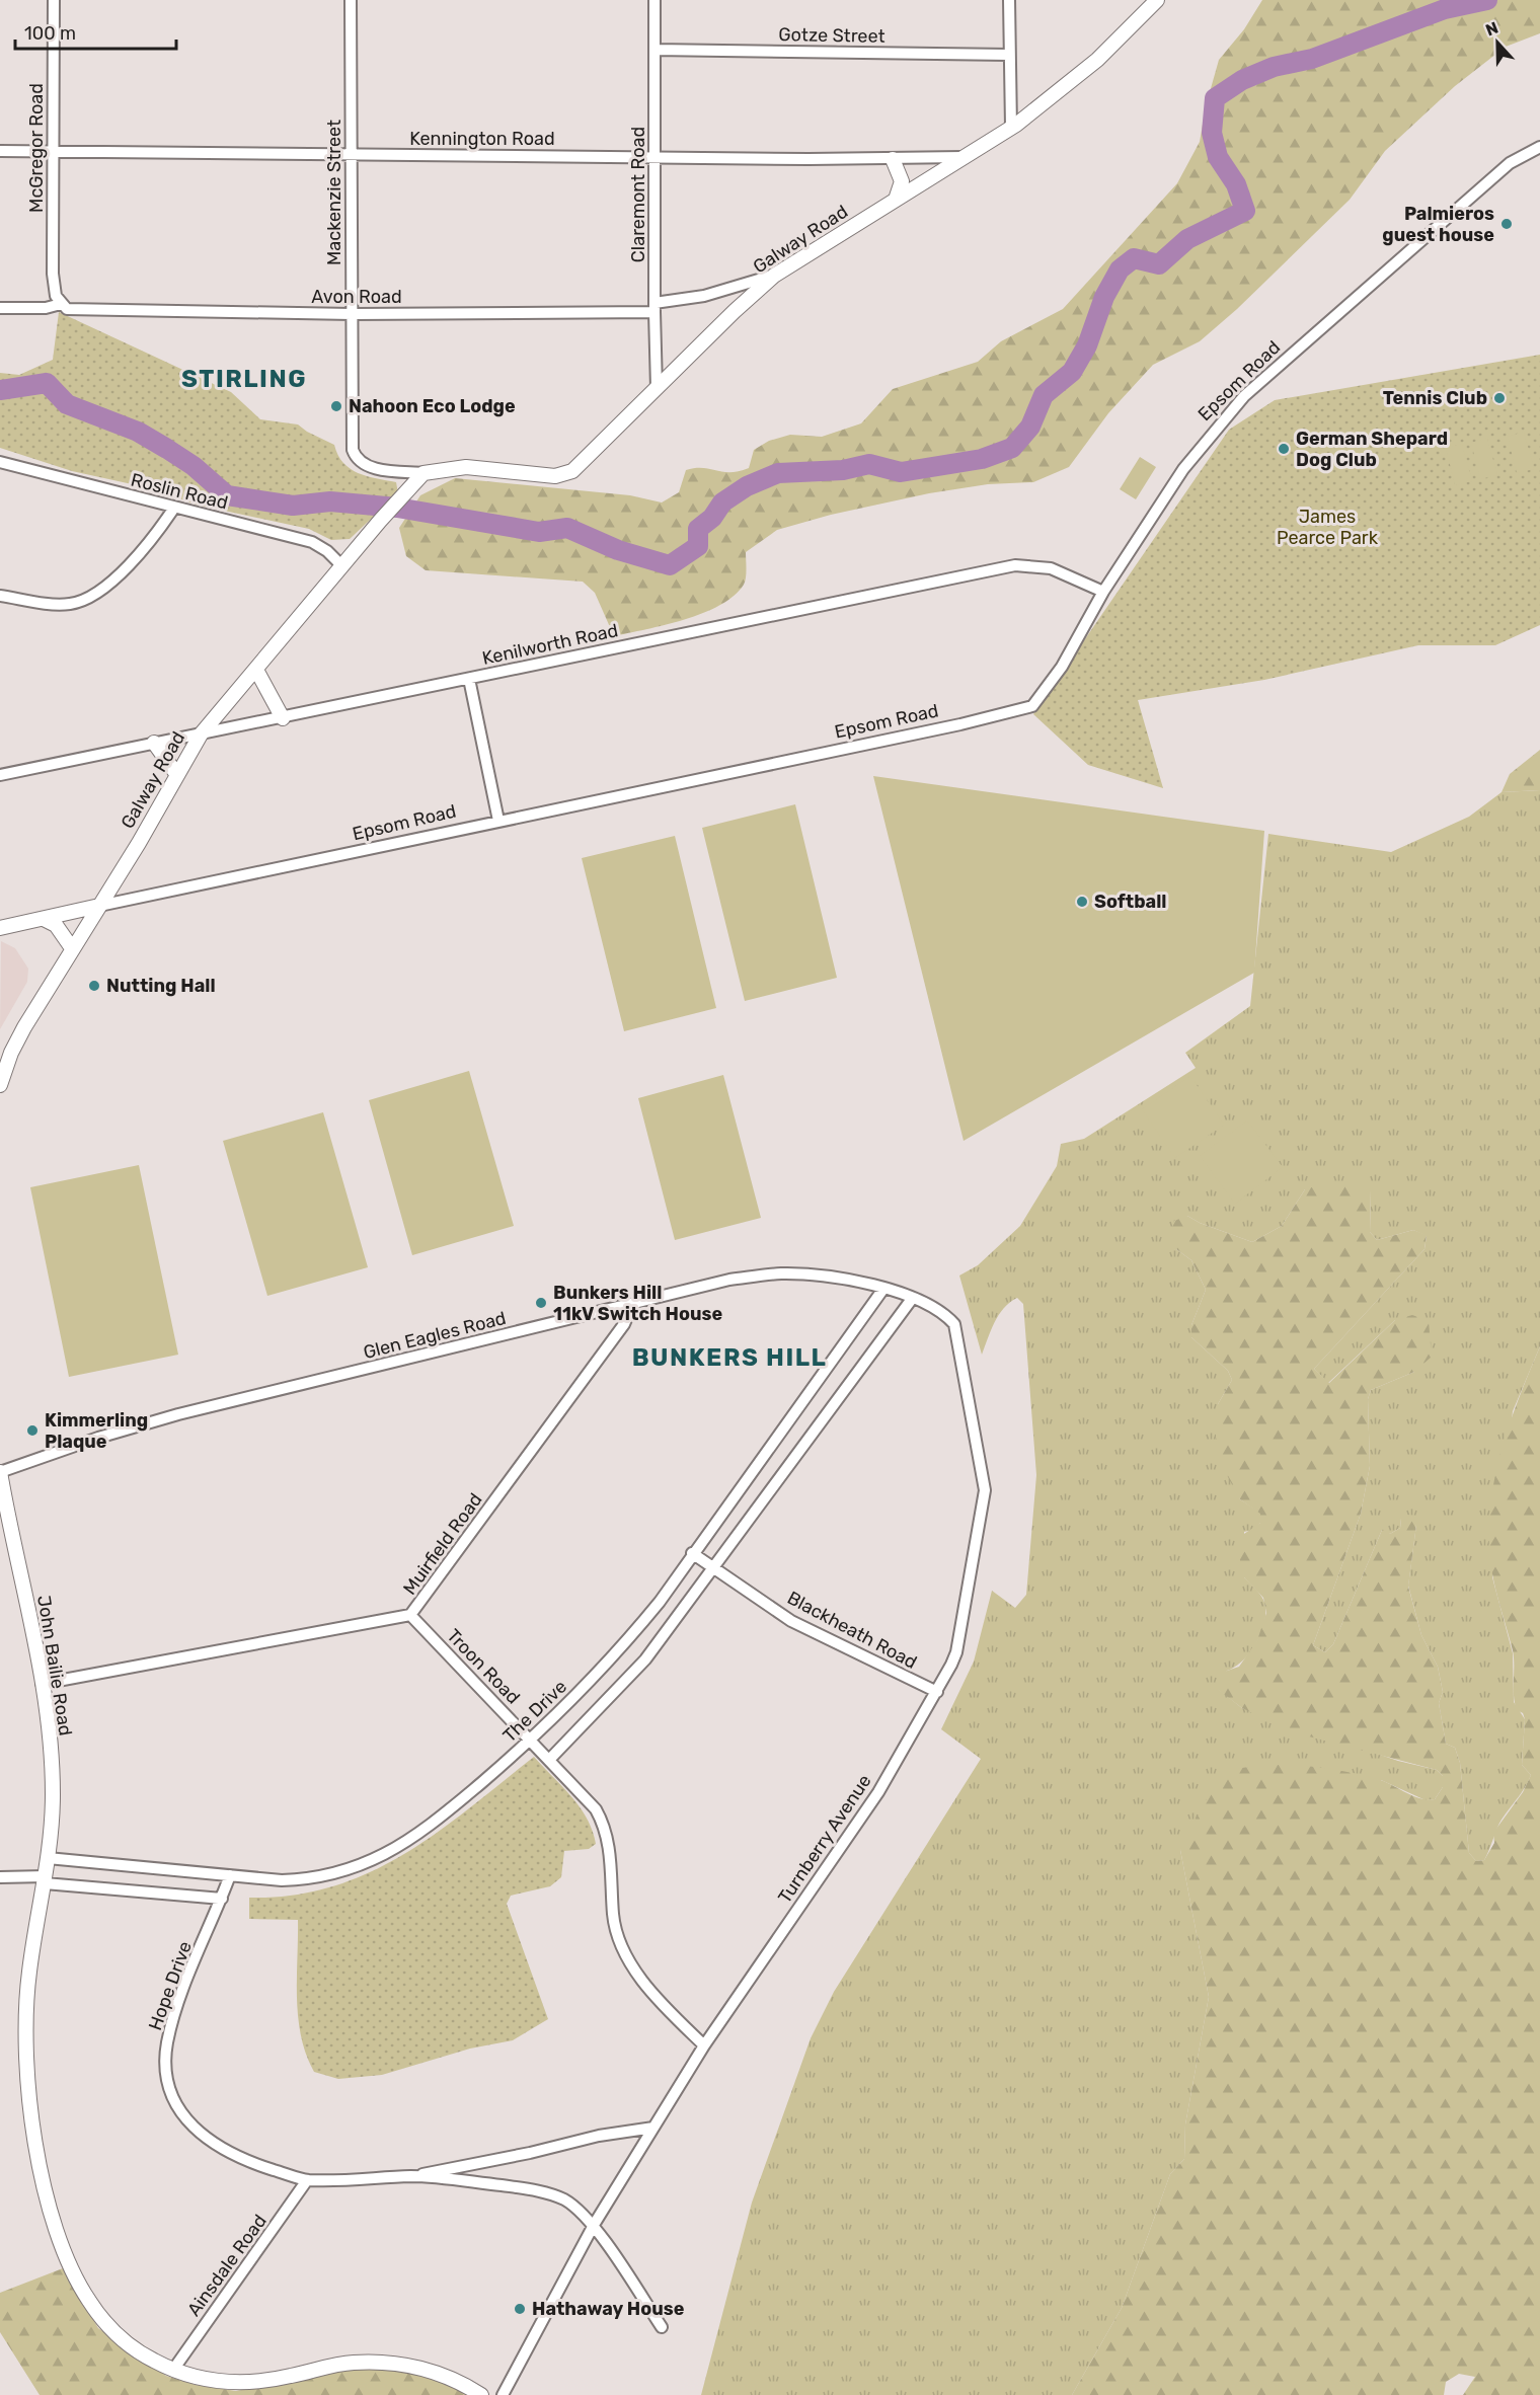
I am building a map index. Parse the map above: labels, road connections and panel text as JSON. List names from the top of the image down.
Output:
{
  "streets": {
    "street": [
      "Gotze Street",
      "Kennington Road",
      "McGregor Road",
      "Mackenzie Street",
      "Claremont Road",
      "Galway Road",
      "Avon Road",
      "Epsom Road",
      "Roslin Road",
      "Kenilworth Road",
      "Glen Eagles Road",
      "Muirfield Road",
      "Blackheath Road",
      "John Bailie Road",
      "Troon Road",
      "The Drive",
      "Turnberry Avenue",
      "Hope Drive",
      "Ainsdale Road"
    ]
  },
  "crossings": [
    ["Gotze Street", "Claremont Road"],
    ["Kennington Road", "McGregor Road"],
    ["Kennington Road", "Mackenzie Street"],
    ["Kennington Road", "Claremont Road"],
    ["Kennington Road", "Galway Road"],
    ["McGregor Road", "Avon Road"],
    ["Mackenzie Street", "Galway Road"],
    ["Mackenzie Street", "Avon Road"],
    ["Claremont Road", "Galway Road"],
    ["Claremont Road", "Avon Road"],
    ["Galway Road", "Avon Road"],
    ["Galway Road", "Epsom Road"],
    ["Galway Road", "Roslin Road"],
    ["Galway Road", "Kenilworth Road"],
    ["Epsom Road", "Kenilworth Road"],
    ["Glen Eagles Road", "Muirfield Road"],
    ["Glen Eagles Road", "John Bailie Road"],
    ["Glen Eagles Road", "The Drive"],
    ["Glen Eagles Road", "Turnberry Avenue"],
    ["Muirfield Road", "John Bailie Road"],
    ["Muirfield Road", "Troon Road"],
    ["Blackheath Road", "The Drive"],
    ["Blackheath Road", "Turnberry Avenue"],
    ["John Bailie Road", "The Drive"],
    ["John Bailie Road", "Ainsdale Road"],
    ["Troon Road", "The Drive"],
    ["Troon Road", "Turnberry Avenue"],
    ["The Drive", "Turnberry Avenue"],
    ["The Drive", "Hope Drive"],
    ["Turnberry Avenue", "Hope Drive"],
    ["Hope Drive", "Ainsdale Road"]
  ],
  "districts": ["STIRLING", "BUNKERS HILL"],
  "parks": ["James Pearce Park"],
  "places": [
    "Palmieros guest house",
    "Tennis Club",
    "Nahoon Eco Lodge",
    "German Shepard Dog Club",
    "Softball",
    "Nutting Hall",
    "Bunkers Hill 11kV Switch House",
    "Kimmerling Plaque",
    "Hathaway House"
  ],
  "scale_bar": "100 m",
  "north": "top"
}
